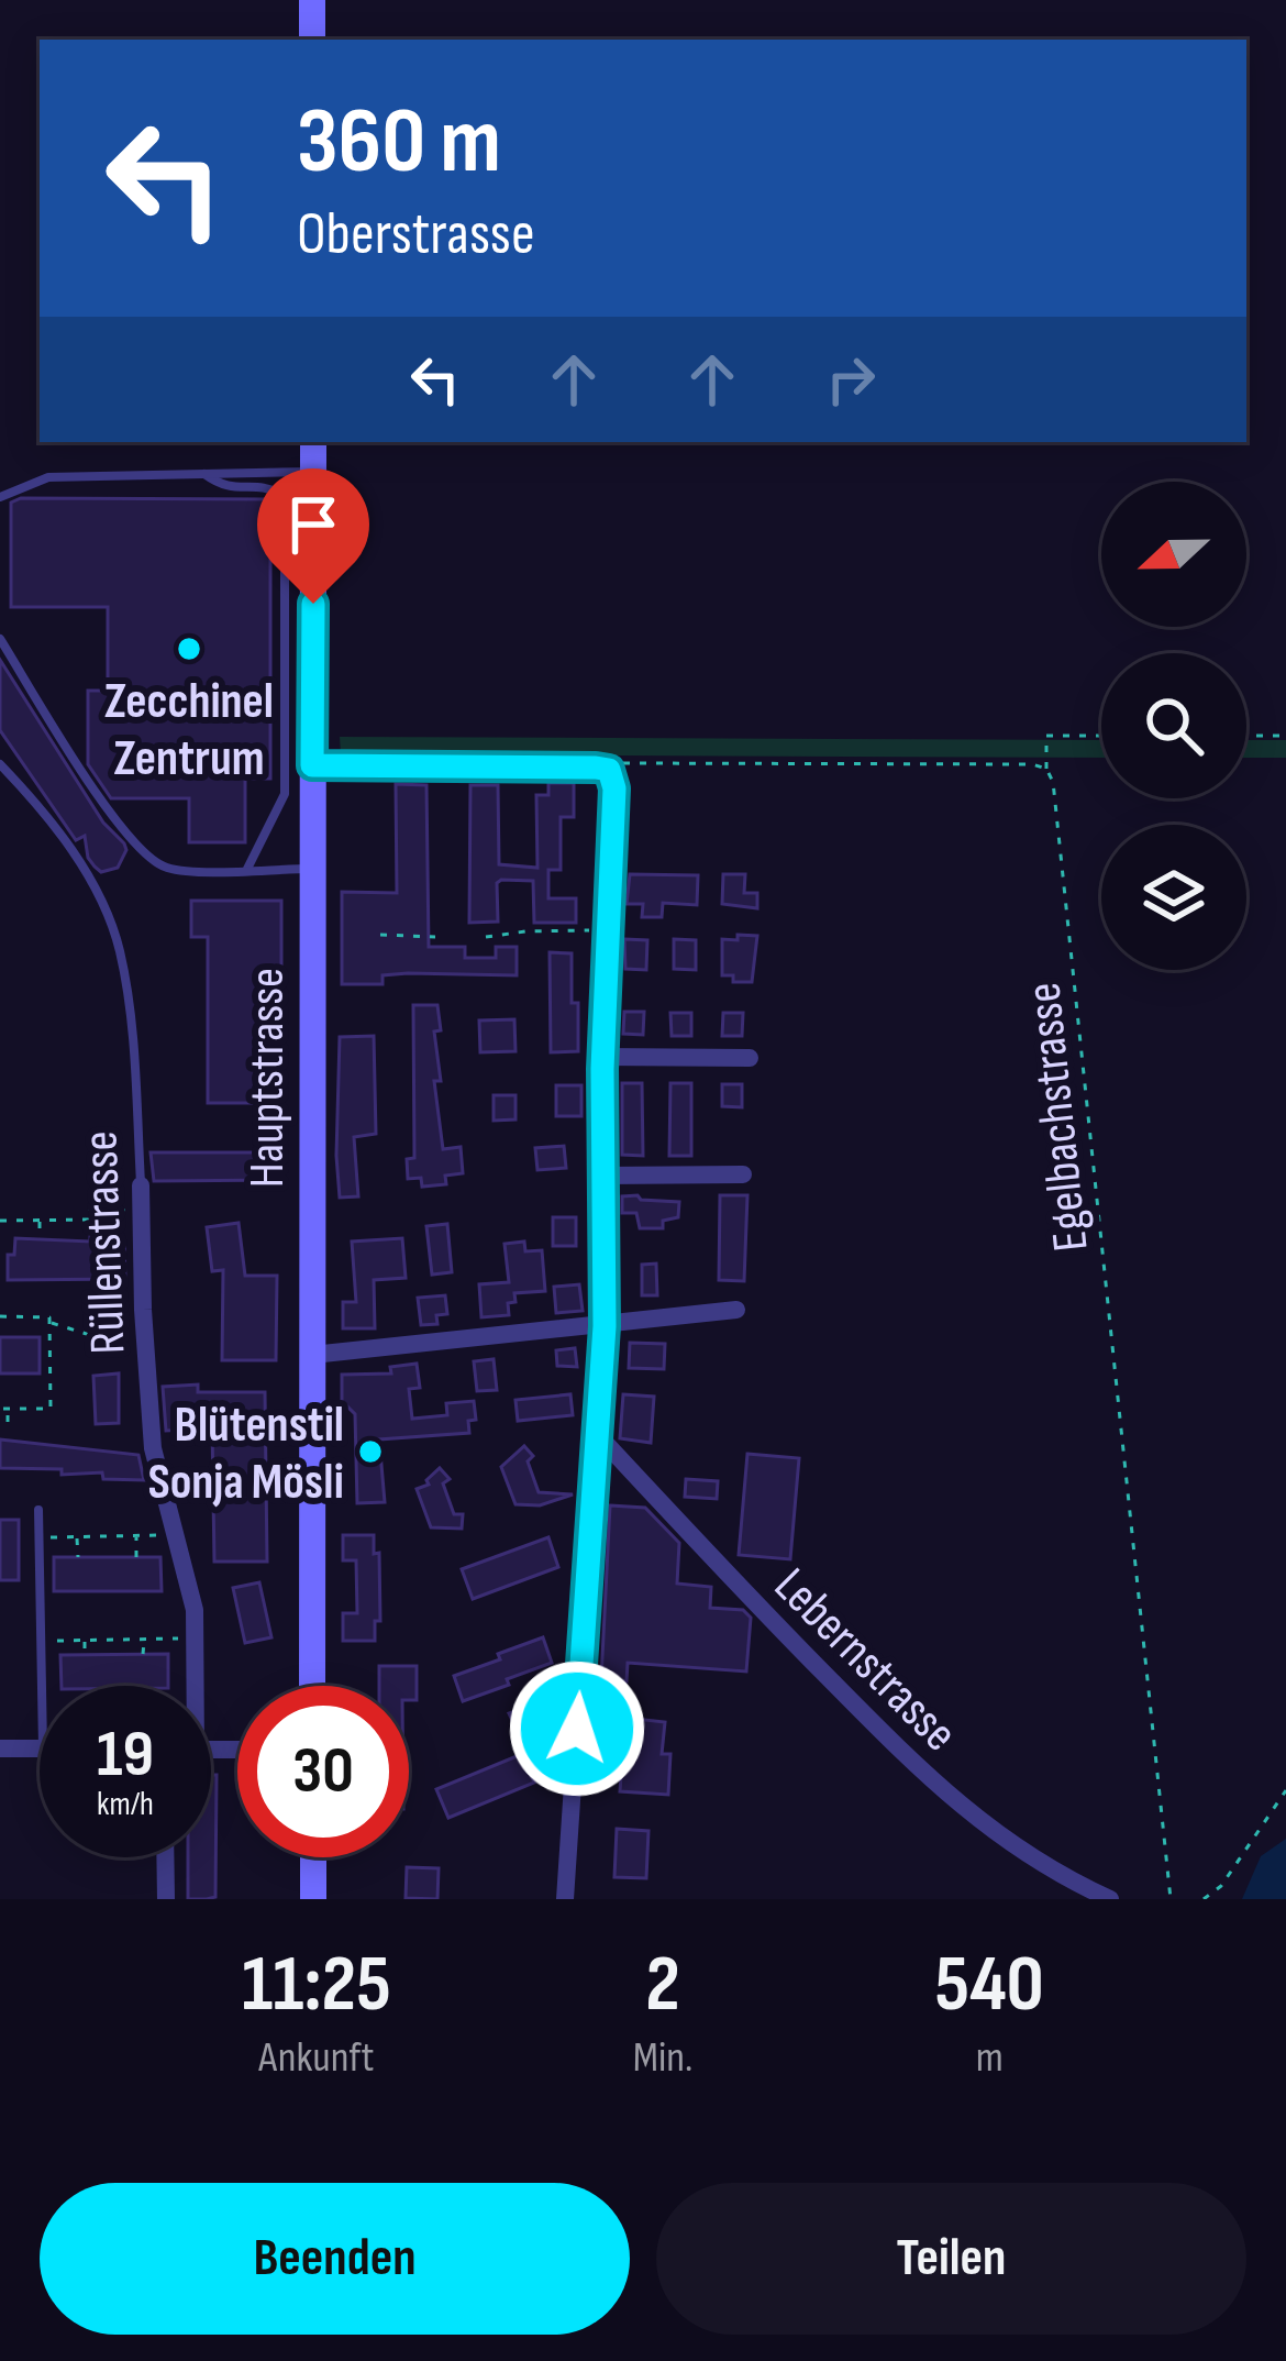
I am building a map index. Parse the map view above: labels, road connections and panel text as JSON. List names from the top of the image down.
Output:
{
  "streets": {
    "street": ["Hauptstrasse", "Rüllenstrasse", "Lebernstrasse"],
    "path": ["Egelbachstrasse"]
  },
  "places": ["Zecchinel Zentrum", "Blütenstil Sonja Mösli"],
  "north": "left",
  "page": {
    "turn": ["360 m", "Oberstrasse"],
    "speed": "19 km/h",
    "limit": "30",
    "eta": [
      "11:25",
      "Ankunft",
      "2",
      "Min.",
      "540",
      "m"
    ],
    "buttons": ["Beenden", "Teilen"]
  }
}
